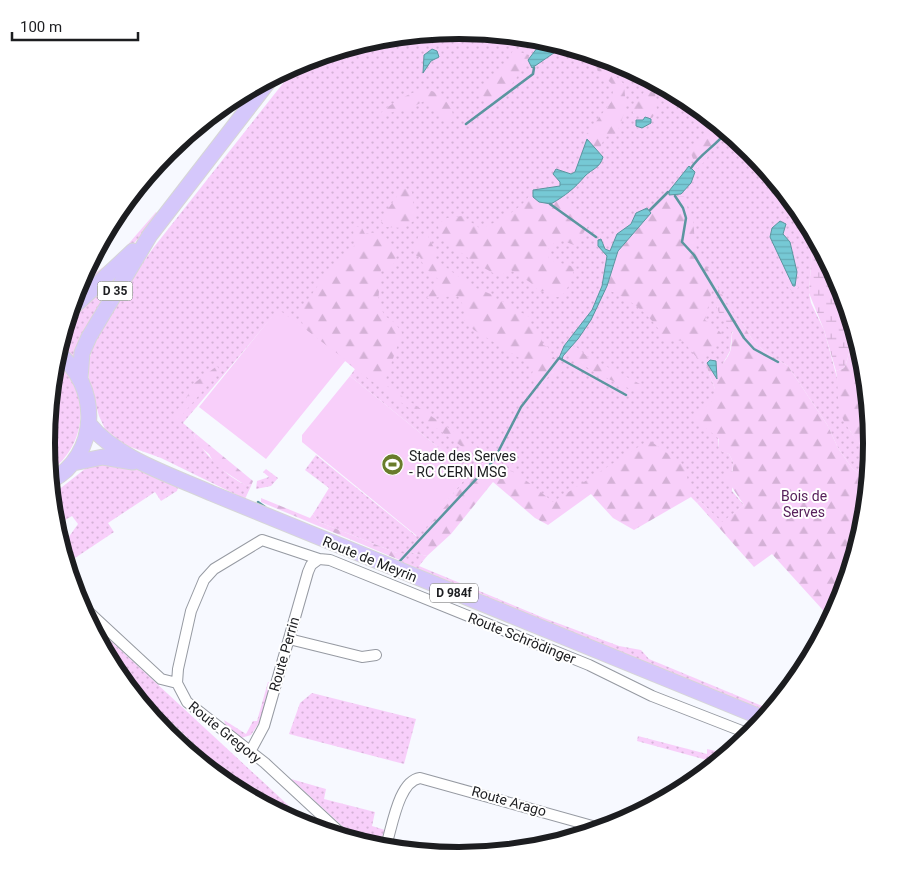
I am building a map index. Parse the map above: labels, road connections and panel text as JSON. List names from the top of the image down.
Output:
{
  "streets": {
    "main road": ["D 35", "Route de Meyrin", "D 984f"],
    "street": [
      "Route Schrödinger",
      "Route Perrin",
      "Route Gregory",
      "Route Arago"
    ]
  },
  "crossings": [
    ["Route Schrödinger", "Route Perrin"],
    ["Route Schrödinger", "Route Gregory"],
    ["Route Perrin", "Route Gregory"]
  ],
  "parks": ["Bois de Serves"],
  "places": {
    "sports": ["Stade des Serves - RC CERN MSG"]
  },
  "scale_bar": "100 m"
}
